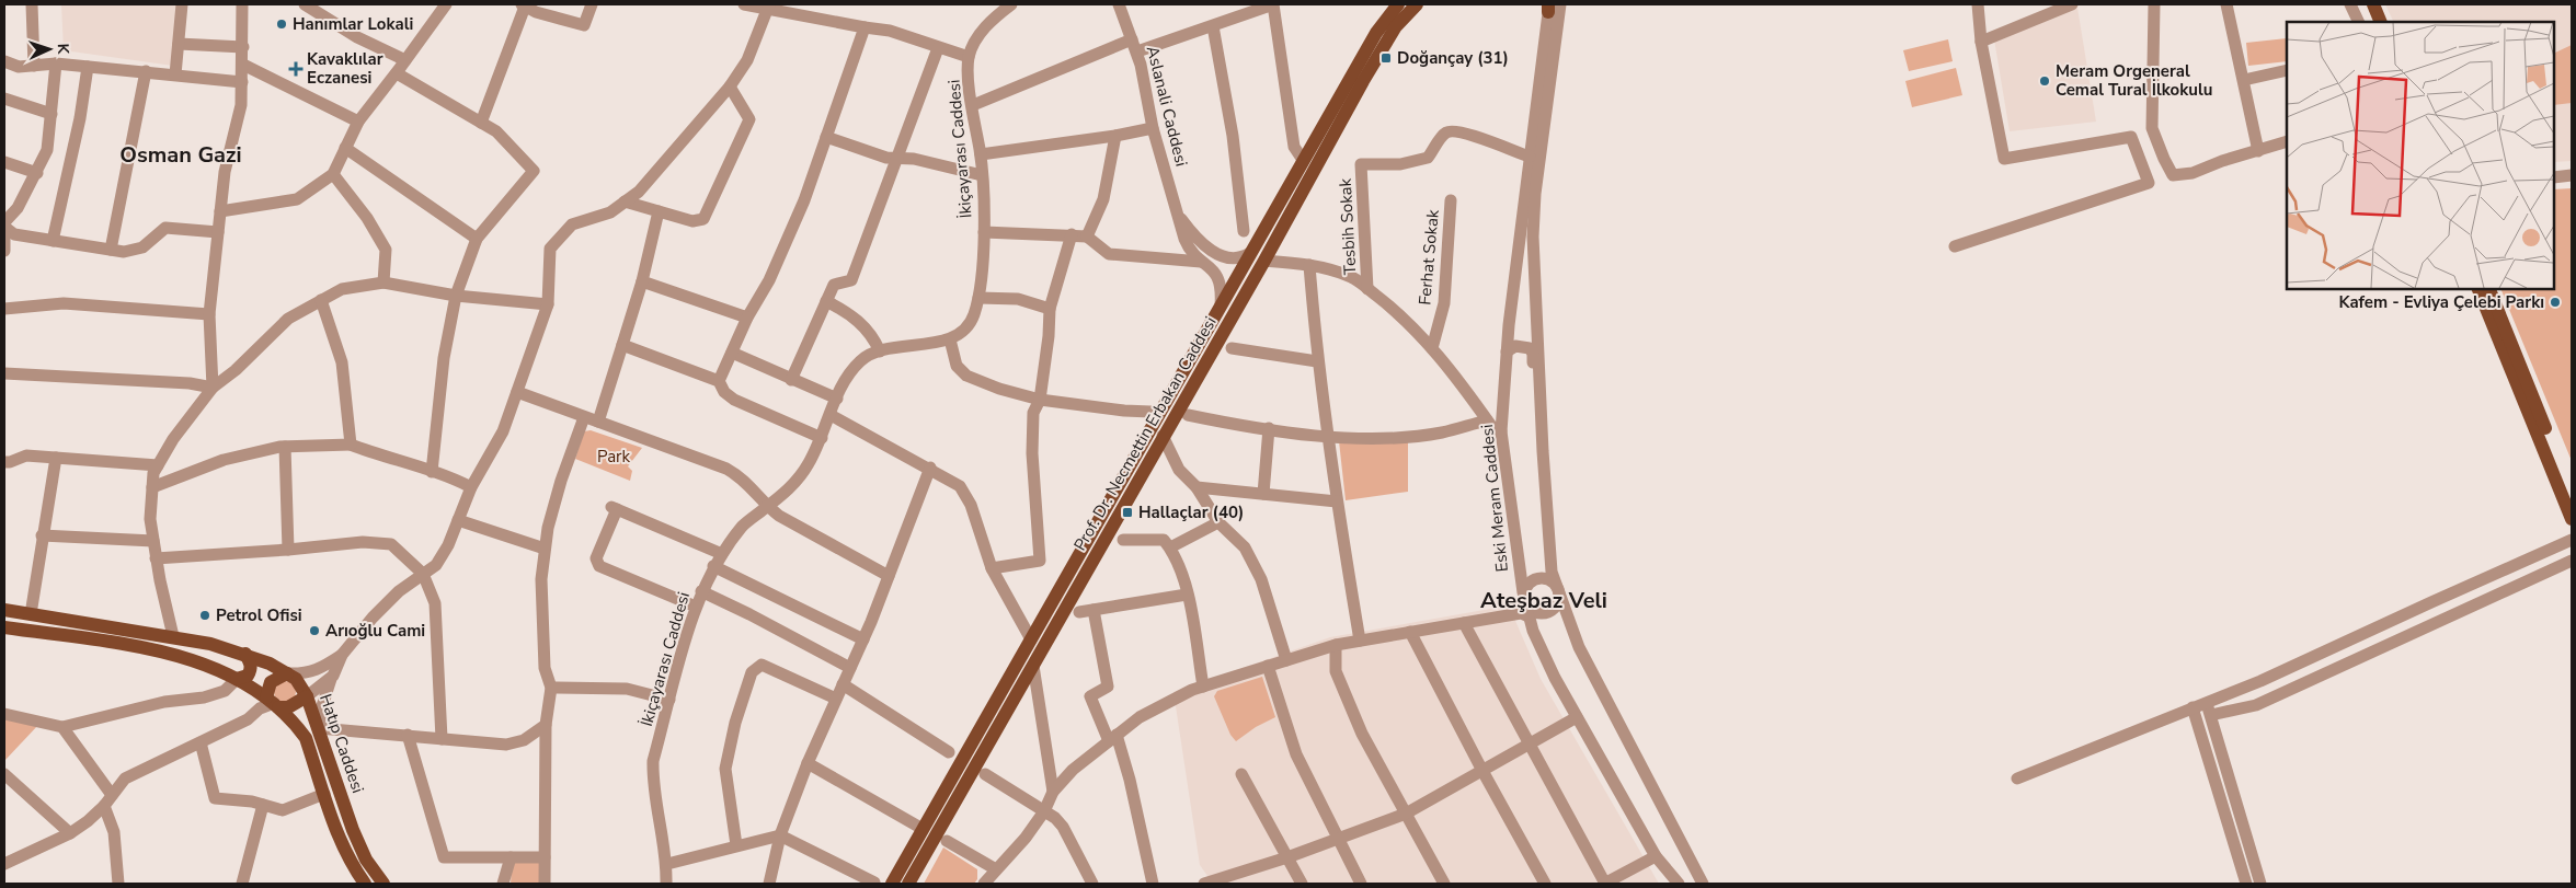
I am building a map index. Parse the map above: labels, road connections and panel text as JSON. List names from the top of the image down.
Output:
{
  "streets": {
    "main road": ["Prof. Dr. Necmettin Erbakan Caddesi", "Hatıp Caddesi"],
    "street": [
      "Aslanali Caddesi",
      "İkiçayarası Caddesi",
      "Tesbih Sokak",
      "Ferhat Sokak",
      "Eski Meram Caddesi"
    ]
  },
  "crossings": [
    ["Aslanali Caddesi", "Prof. Dr. Necmettin Erbakan Caddesi"],
    ["Tesbih Sokak", "Eski Meram Caddesi"]
  ],
  "districts": ["Osman Gazi", "Ateşbaz Veli"],
  "parks": ["Park"],
  "places": {
    "other": [
      "Hanımlar Lokali",
      "Meram Orgeneral Cemal Tural İlkokulu",
      "Kafem - Evliya Çelebi Parkı",
      "Petrol Ofisi",
      "Arıoğlu Cami"
    ],
    "transit": ["Doğançay (31)", "Hallaçlar (40)"],
    "health": ["Kavaklılar Eczanesi"]
  },
  "north": "right"
}
